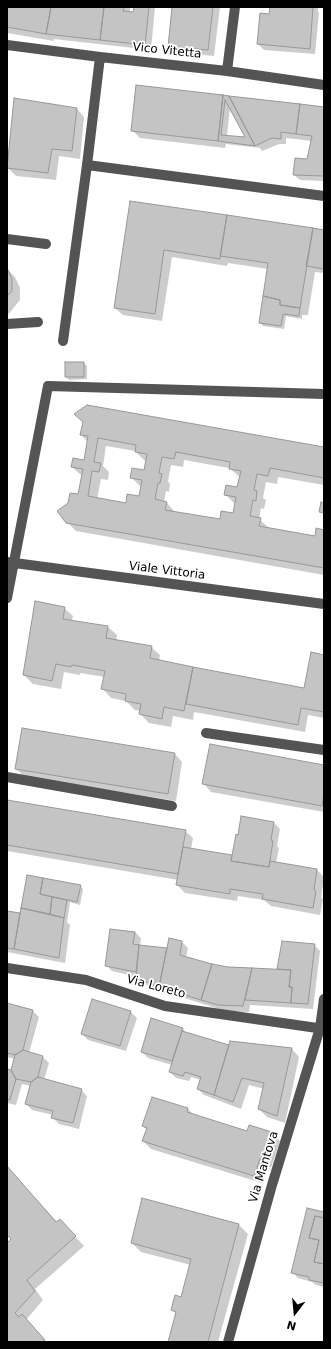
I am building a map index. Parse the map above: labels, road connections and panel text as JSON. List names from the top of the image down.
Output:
{
  "streets": {
    "street": [
      "Vico Vitetta",
      "Viale Vittoria",
      "Via Loreto",
      "Via Mantova"
    ]
  },
  "crossings": [
    ["Via Loreto", "Via Mantova"]
  ],
  "north": "bottom"
}
